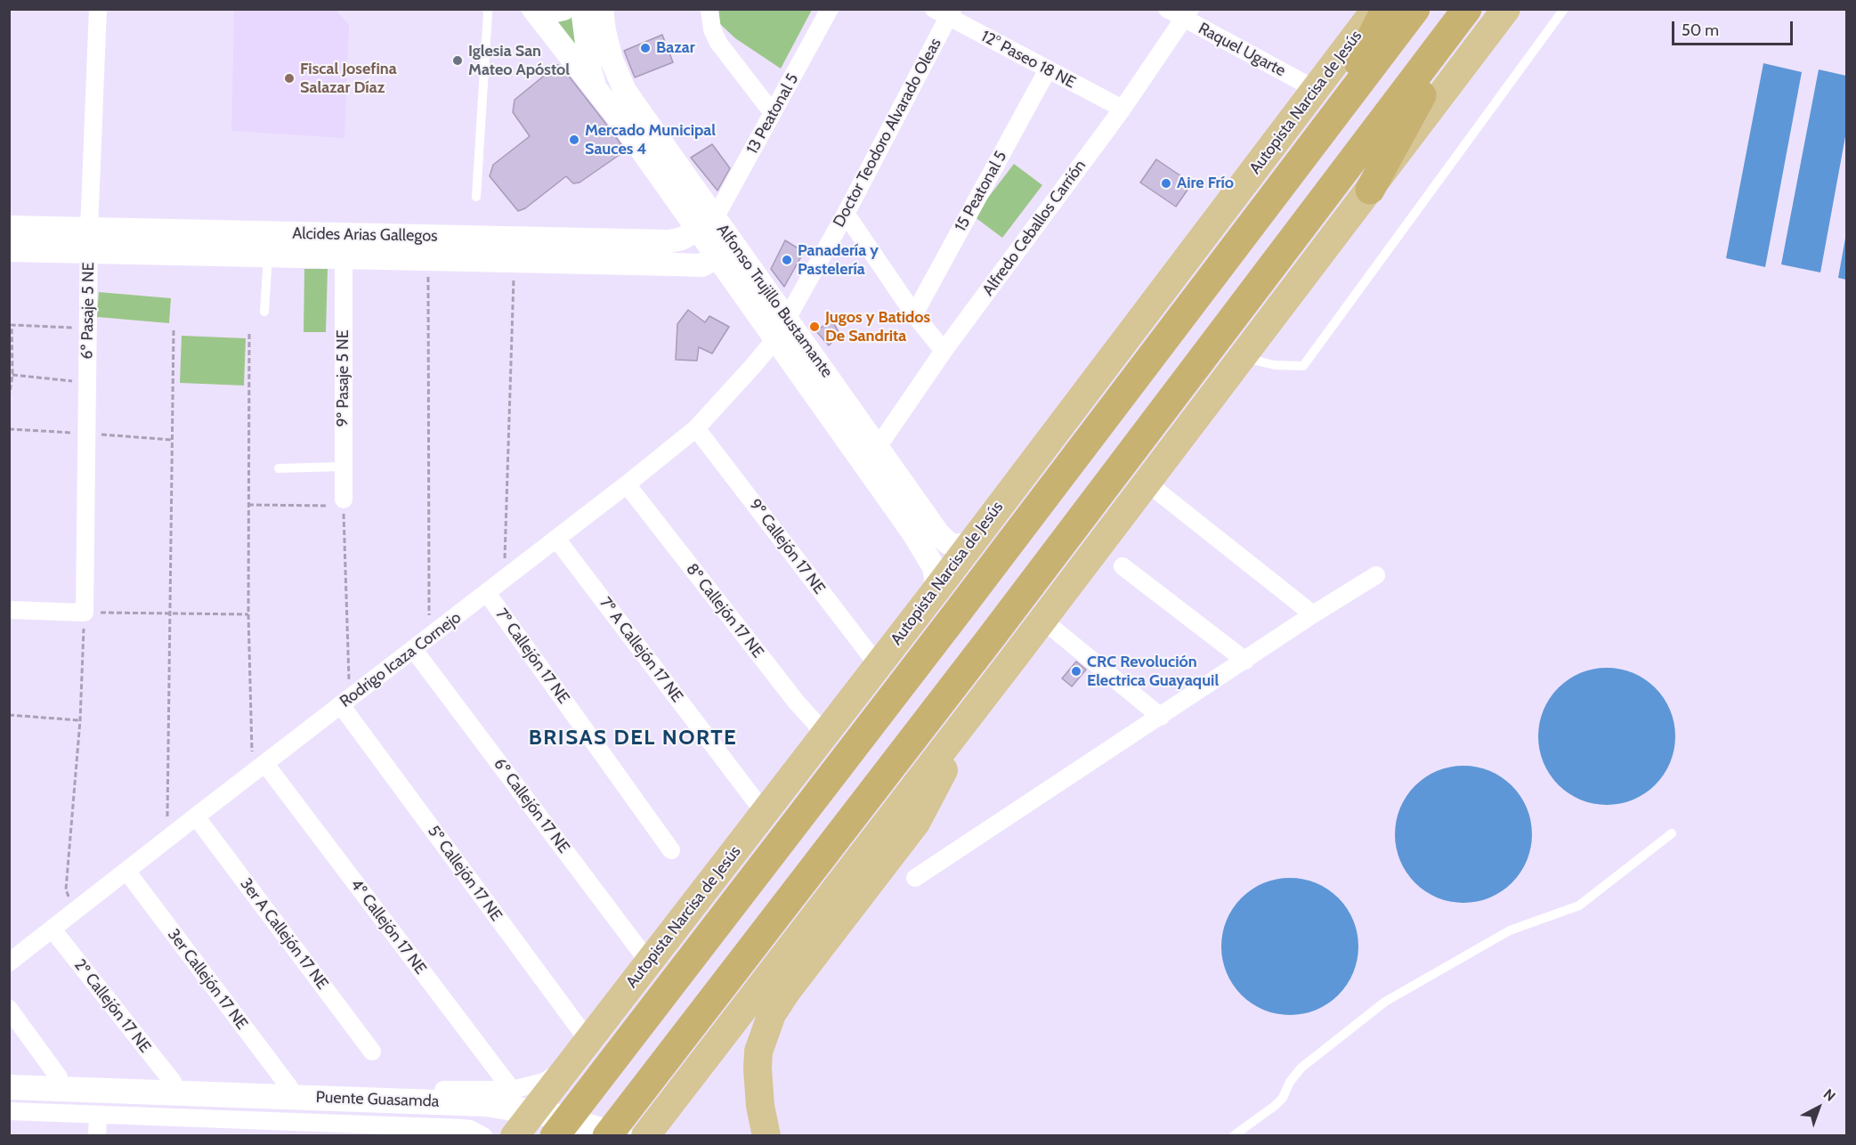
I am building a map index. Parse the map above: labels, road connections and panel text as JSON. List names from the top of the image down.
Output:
{
  "streets": {
    "highway": ["Autopista Narcisa de Jesús"],
    "main road": ["Puente Guasamda"],
    "street": [
      "Raquel Ugarte",
      "12° Paseo 18 NE",
      "13 Peatonal 5",
      "Doctor Teodoro Alvarado Oleas",
      "15 Peatonal 5",
      "Alfredo Ceballos Carrión",
      "Alcides Arias Gallegos",
      "Alfonso Trujillo Bustamante",
      "6º Pasaje 5 NE",
      "9º Pasaje 5 NE",
      "9º Callejón 17 NE",
      "8º Callejón 17 NE",
      "7º A Callejón 17 NE",
      "7º Callejón 17 NE",
      "Rodrigo Icaza Cornejo",
      "6º Callejón 17 NE",
      "5º Callejón 17 NE",
      "4º Callejón 17 NE",
      "3er A Callejón 17 NE",
      "3er Callejón 17 NE",
      "2º Callejón 17 NE"
    ]
  },
  "crossings": [
    ["Raquel Ugarte", "Autopista Narcisa de Jesús"],
    ["Raquel Ugarte", "Alfredo Ceballos Carrión"],
    ["12° Paseo 18 NE", "Doctor Teodoro Alvarado Oleas"],
    ["12° Paseo 18 NE", "15 Peatonal 5"],
    ["12° Paseo 18 NE", "Alfredo Ceballos Carrión"],
    ["Autopista Narcisa de Jesús", "Alfonso Trujillo Bustamante"],
    ["Autopista Narcisa de Jesús", "9º Callejón 17 NE"],
    ["Autopista Narcisa de Jesús", "8º Callejón 17 NE"],
    ["Autopista Narcisa de Jesús", "7º A Callejón 17 NE"],
    ["Autopista Narcisa de Jesús", "6º Callejón 17 NE"],
    ["Autopista Narcisa de Jesús", "5º Callejón 17 NE"],
    ["13 Peatonal 5", "Alcides Arias Gallegos"],
    ["13 Peatonal 5", "Alfonso Trujillo Bustamante"],
    ["Doctor Teodoro Alvarado Oleas", "Alfonso Trujillo Bustamante"],
    ["Doctor Teodoro Alvarado Oleas", "Rodrigo Icaza Cornejo"],
    ["Alfredo Ceballos Carrión", "Alfonso Trujillo Bustamante"],
    ["Alcides Arias Gallegos", "Alfonso Trujillo Bustamante"],
    ["Alcides Arias Gallegos", "6º Pasaje 5 NE"],
    ["Alcides Arias Gallegos", "9º Pasaje 5 NE"],
    ["Alfonso Trujillo Bustamante", "Rodrigo Icaza Cornejo"],
    ["9º Callejón 17 NE", "Rodrigo Icaza Cornejo"],
    ["8º Callejón 17 NE", "Rodrigo Icaza Cornejo"],
    ["7º A Callejón 17 NE", "Rodrigo Icaza Cornejo"],
    ["7º Callejón 17 NE", "Rodrigo Icaza Cornejo"],
    ["Rodrigo Icaza Cornejo", "6º Callejón 17 NE"],
    ["Rodrigo Icaza Cornejo", "5º Callejón 17 NE"],
    ["Rodrigo Icaza Cornejo", "4º Callejón 17 NE"],
    ["Rodrigo Icaza Cornejo", "3er A Callejón 17 NE"],
    ["Rodrigo Icaza Cornejo", "3er Callejón 17 NE"],
    ["Rodrigo Icaza Cornejo", "2º Callejón 17 NE"]
  ],
  "districts": ["BRISAS DEL NORTE"],
  "places": [
    "Bazar",
    "Iglesia San Mateo Apóstol",
    "Fiscal Josefina Salazar Díaz",
    "Mercado Municipal Sauces 4",
    "Aire Frío",
    "Panadería y Pastelería",
    "Jugos y Batidos De Sandrita",
    "CRC Revolución Electrica Guayaquil"
  ],
  "scale_bar": "50 m",
  "north": "top right"
}
